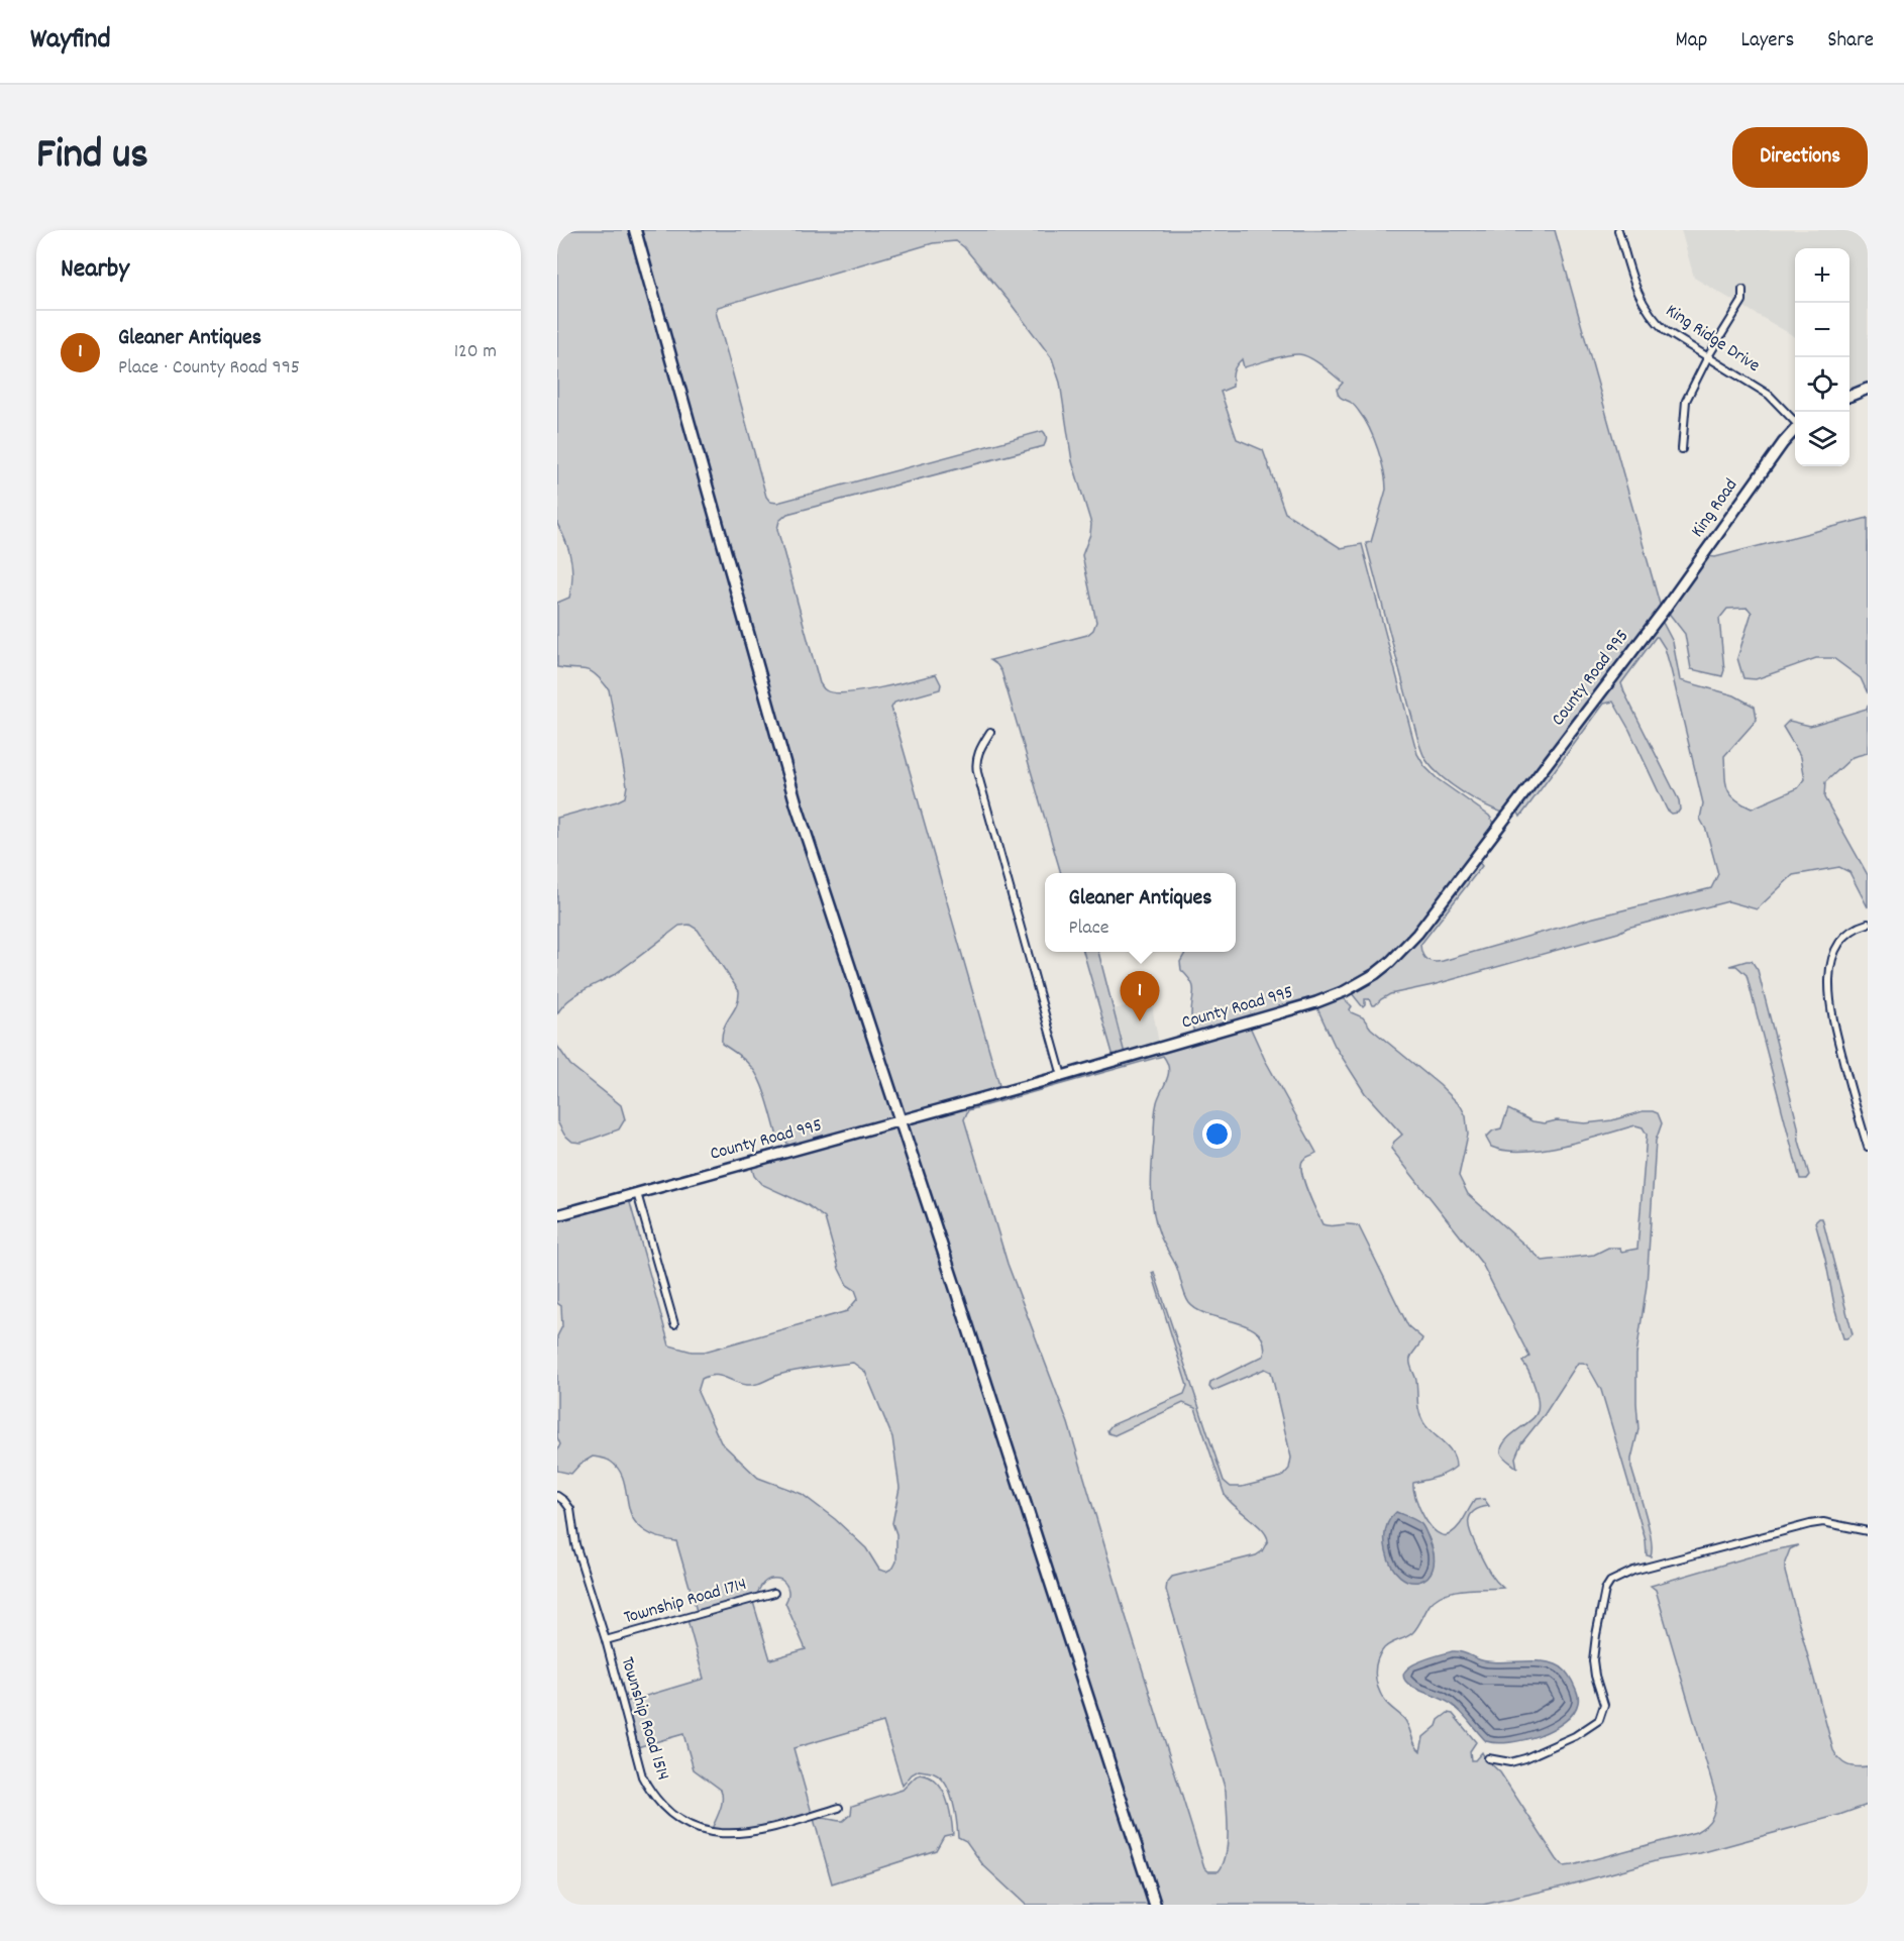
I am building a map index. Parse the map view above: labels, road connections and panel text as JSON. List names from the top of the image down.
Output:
{
  "streets": {
    "street": [
      "King Ridge Drive",
      "King Road",
      "County Road 995",
      "Township Road 1714",
      "Township Road 1514"
    ]
  },
  "crossings": [
    ["King Road", "County Road 995"],
    ["Township Road 1714", "Township Road 1514"]
  ],
  "page": {
    "header": "Wayfind",
    "nav": ["Map", "Layers", "Share"],
    "title": "Find us",
    "buttons": "Directions",
    "heading": "Nearby",
    "map_buttons": ["+", "−"],
    "list": [
      {
        "mark": "1",
        "name": "Gleaner Antiques",
        "note": "Place · County Road 995",
        "value": "120 m"
      }
    ],
    "popup": ["Gleaner Antiques", "Place"],
    "pins": "1"
  }
}
